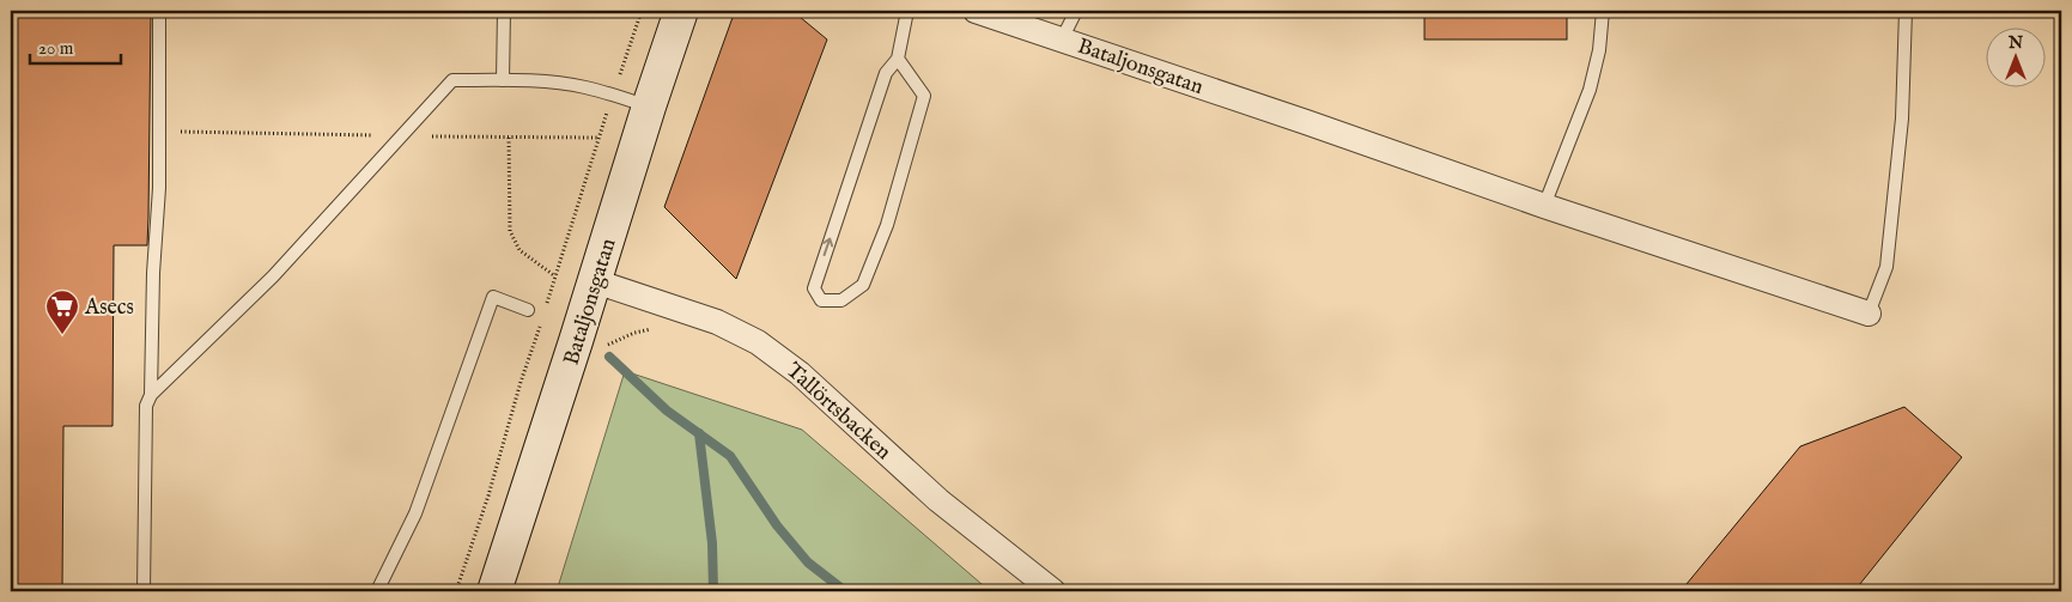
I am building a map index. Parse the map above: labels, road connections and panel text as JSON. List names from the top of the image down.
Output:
{
  "streets": {
    "street": ["Bataljonsgatan", "Tallörtsbacken"]
  },
  "crossings": [
    ["Bataljonsgatan", "Tallörtsbacken"]
  ],
  "places": {
    "supermarket": ["Asecs"]
  },
  "scale_bar": "20 m",
  "north": "top"
}
